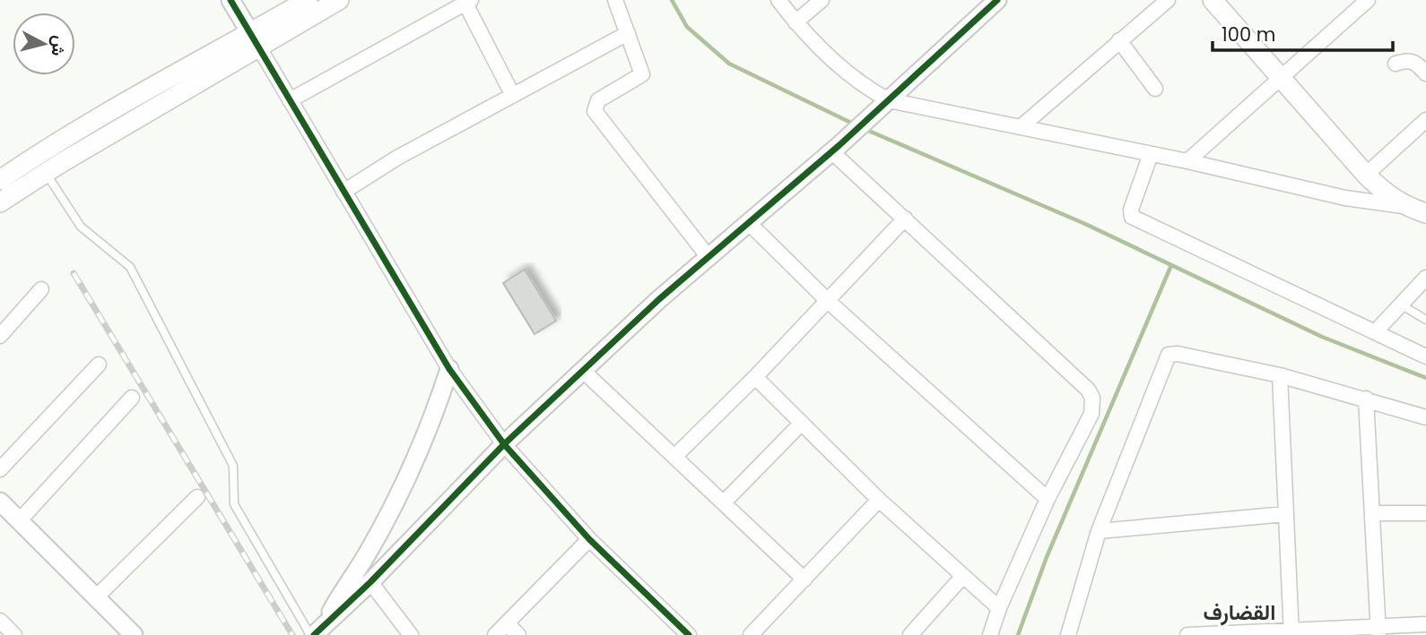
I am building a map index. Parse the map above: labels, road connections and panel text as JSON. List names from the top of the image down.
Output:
{
  "districts": ["القضارف"],
  "scale_bar": "100 m",
  "north": "right"
}
